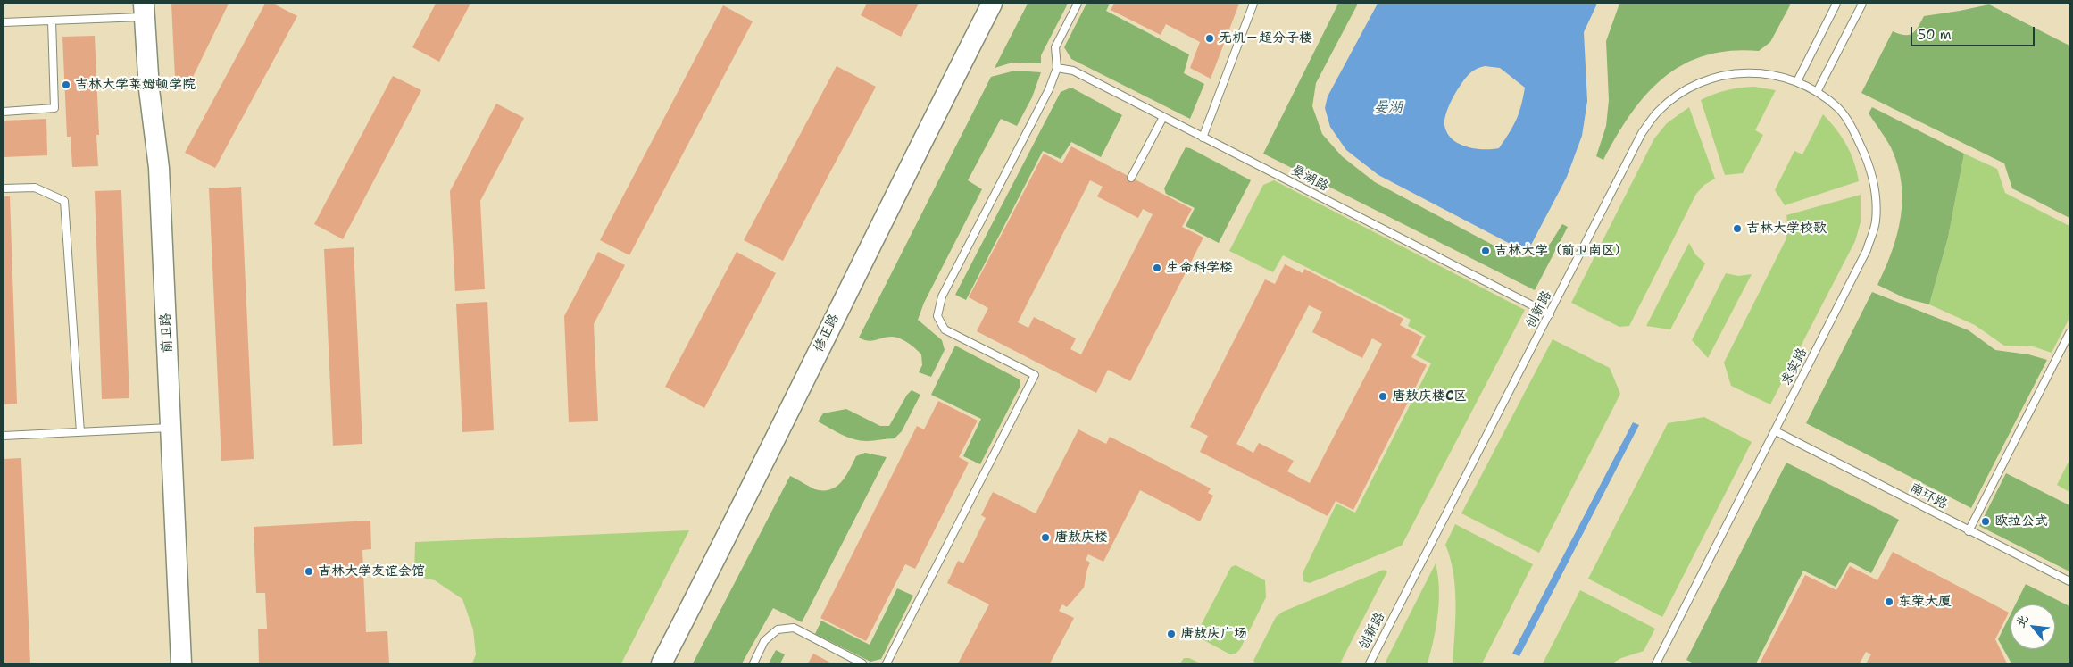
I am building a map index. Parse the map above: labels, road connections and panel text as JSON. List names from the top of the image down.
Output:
{
  "streets": {
    "street": ["前卫路", "修正路"],
    "lane": [
      "晏湖路",
      "创新路",
      "求实路",
      "南环路"
    ]
  },
  "crossings": [
    ["晏湖路", "创新路"],
    ["创新路", "求实路"],
    ["求实路", "南环路"]
  ],
  "water": ["晏湖"],
  "places": [
    "无机－超分子楼",
    "吉林大学莱姆顿学院",
    "吉林大学校歌",
    "吉林大学（前卫南区）",
    "生命科学楼",
    "唐敖庆楼C区",
    "欧拉公式",
    "唐敖庆楼",
    "吉林大学友谊会馆",
    "东荣大厦",
    "唐敖庆广场"
  ],
  "scale_bar": "50 m",
  "north": "top left"
}
